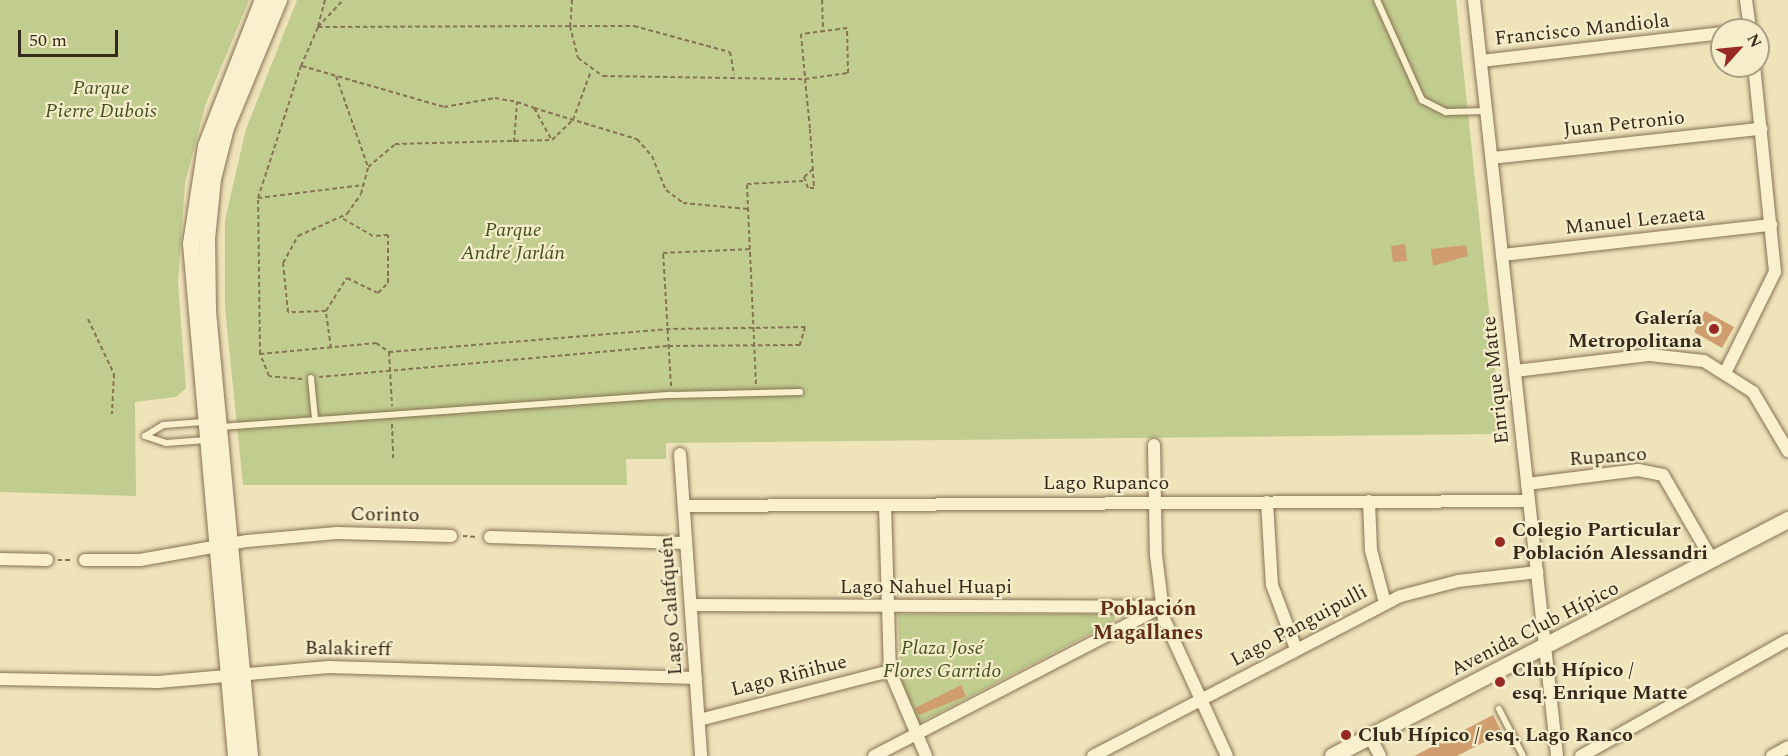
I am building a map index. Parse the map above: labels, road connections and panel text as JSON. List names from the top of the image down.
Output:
{
  "streets": {
    "main road": ["Avenida Club Hípico"],
    "street": [
      "Francisco Mandiola",
      "Juan Petronio",
      "Manuel Lezaeta",
      "Enrique Matte",
      "Rupanco",
      "Lago Rupanco",
      "Corinto",
      "Lago Nahuel Huapi",
      "Lago Calafquén",
      "Lago Panguipulli",
      "Balakireff",
      "Lago Riñihue"
    ]
  },
  "crossings": [
    ["Francisco Mandiola", "Enrique Matte"],
    ["Juan Petronio", "Enrique Matte"],
    ["Manuel Lezaeta", "Enrique Matte"],
    ["Enrique Matte", "Rupanco"],
    ["Enrique Matte", "Lago Rupanco"],
    ["Enrique Matte", "Lago Panguipulli"],
    ["Enrique Matte", "Avenida Club Hípico"],
    ["Rupanco", "Avenida Club Hípico"],
    ["Lago Rupanco", "Lago Calafquén"],
    ["Lago Nahuel Huapi", "Lago Calafquén"],
    ["Lago Calafquén", "Balakireff"],
    ["Lago Calafquén", "Lago Riñihue"]
  ],
  "districts": ["Población Magallanes"],
  "parks": ["Parque Pierre Dubois", "Parque André Jarlán", "Plaza José Flores Garrido"],
  "places": [
    "Galería Metropolitana",
    "Colegio Particular Población Alessandri",
    "Club Hípico / esq. Enrique Matte",
    "Club Hípico / esq. Lago Ranco"
  ],
  "scale_bar": "50 m",
  "north": "top right"
}
